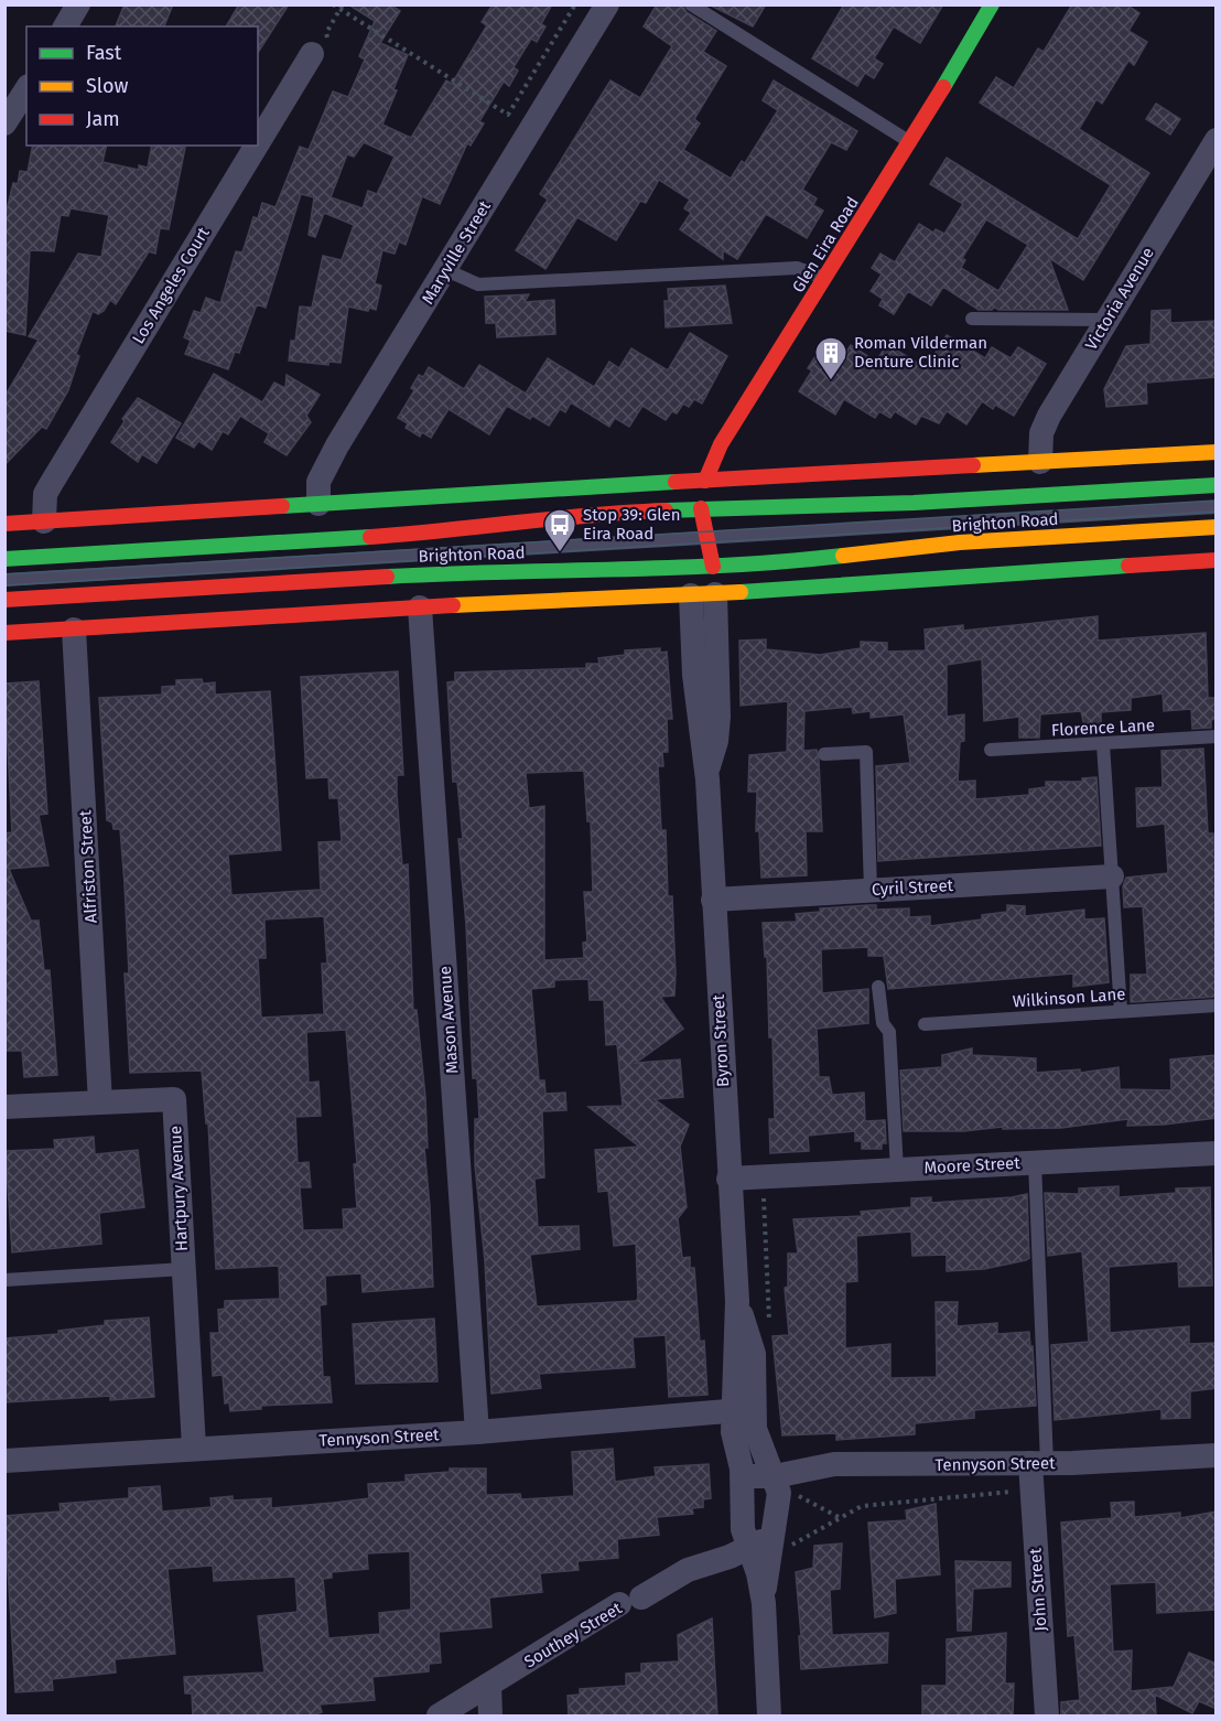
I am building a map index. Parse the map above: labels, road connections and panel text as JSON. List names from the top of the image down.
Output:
{
  "streets": {
    "main road": ["Glen Eira Road", "Brighton Road", "Byron Street"],
    "street": [
      "Maryville Street",
      "Los Angeles Court",
      "Victoria Avenue",
      "Alfriston Street",
      "Cyril Street",
      "Mason Avenue",
      "Moore Street",
      "Hartpury Avenue",
      "Tennyson Street",
      "John Street",
      "Southey Street"
    ],
    "lane": ["Florence Lane", "Wilkinson Lane"]
  },
  "crossings": [
    ["Glen Eira Road", "Brighton Road"],
    ["Glen Eira Road", "Byron Street"],
    ["Brighton Road", "Byron Street"],
    ["Alfriston Street", "Hartpury Avenue"],
    ["Cyril Street", "Byron Street"],
    ["Mason Avenue", "Tennyson Street"],
    ["Byron Street", "Moore Street"],
    ["Byron Street", "Tennyson Street"],
    ["Byron Street", "Southey Street"],
    ["Hartpury Avenue", "Tennyson Street"],
    ["Tennyson Street", "John Street"]
  ],
  "places": {
    "building": ["Roman Vilderman Denture Clinic"],
    "bus stop": ["Stop 39: Glen Eira Road"]
  },
  "legend": ["Fast", "Slow", "Jam"]
}
